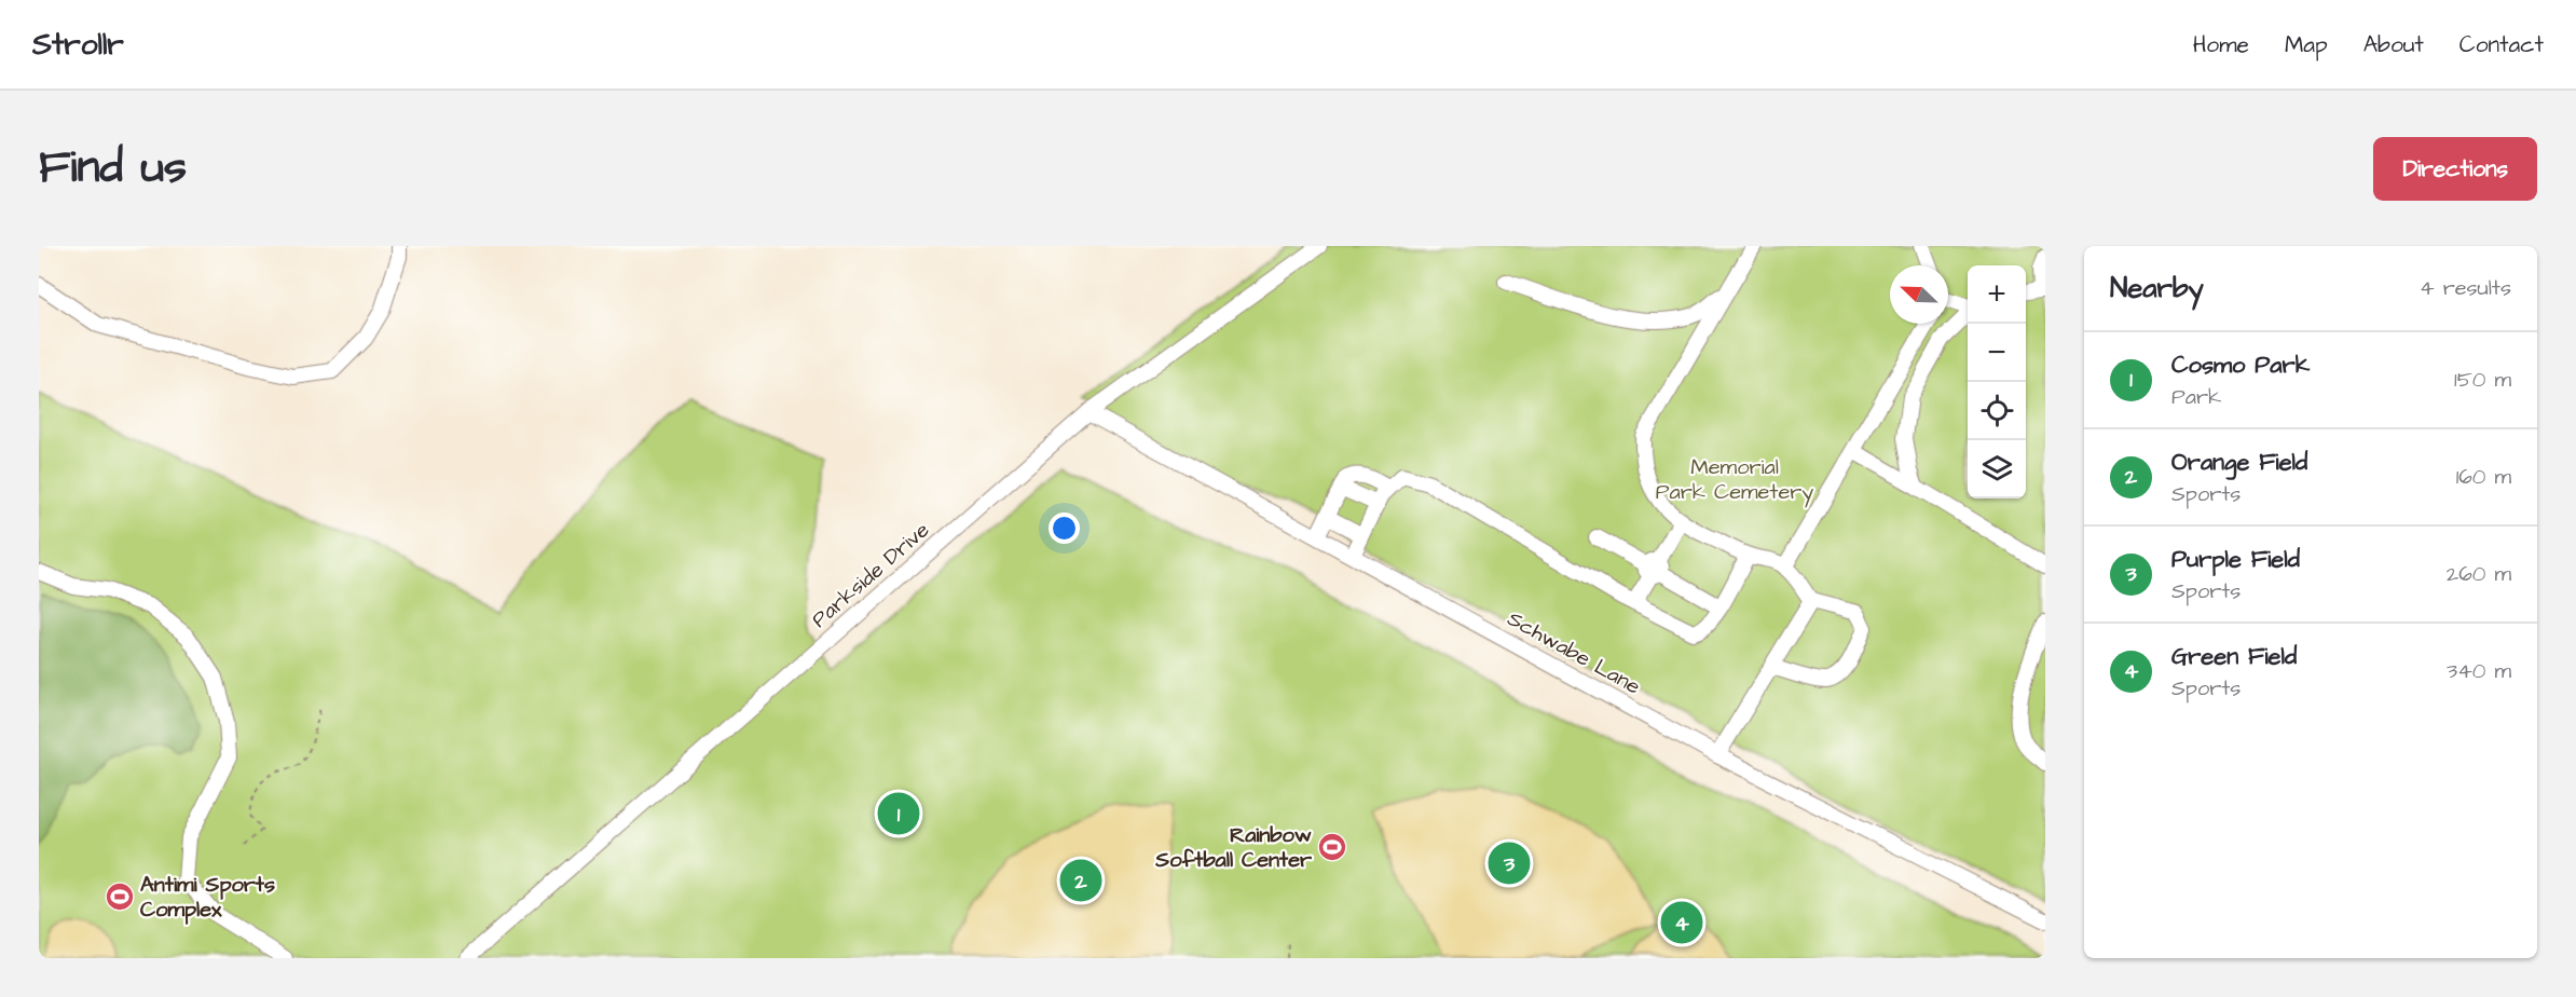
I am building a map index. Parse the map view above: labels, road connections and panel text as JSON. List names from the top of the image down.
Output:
{
  "streets": {
    "street": ["Parkside Drive", "Schwabe Lane"]
  },
  "crossings": [
    ["Parkside Drive", "Schwabe Lane"]
  ],
  "parks": ["Memorial Park Cemetery"],
  "places": {
    "sports": ["Rainbow Softball Center", "Antimi Sports Complex"]
  },
  "north": "top left",
  "page": {
    "header": "Strollr",
    "nav": [
      "Home",
      "Map",
      "About",
      "Contact"
    ],
    "title": "Find us",
    "buttons": "Directions",
    "heading": ["Nearby", "4 results"],
    "map_buttons": ["+", "−"],
    "list": [
      {
        "mark": "1",
        "name": "Cosmo Park",
        "note": "Park",
        "value": "150 m"
      },
      {
        "mark": "2",
        "name": "Orange Field",
        "note": "Sports",
        "value": "160 m"
      },
      {
        "mark": "3",
        "name": "Purple Field",
        "note": "Sports",
        "value": "260 m"
      },
      {
        "mark": "4",
        "name": "Green Field",
        "note": "Sports",
        "value": "340 m"
      }
    ],
    "pins": [
      "1",
      "3",
      "2",
      "4"
    ]
  }
}
